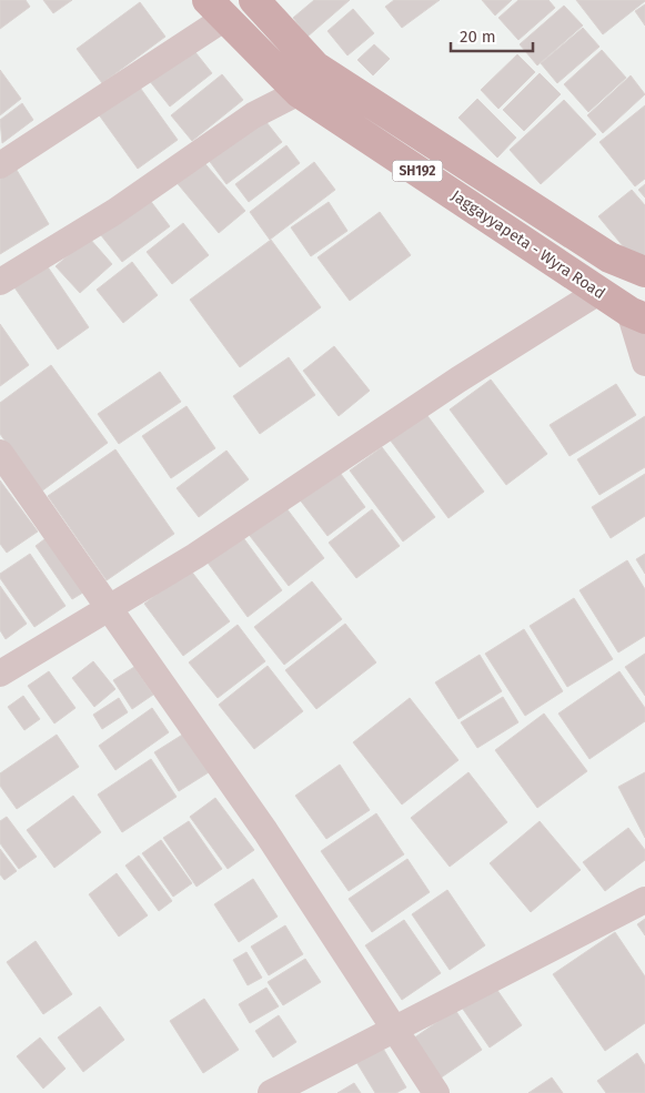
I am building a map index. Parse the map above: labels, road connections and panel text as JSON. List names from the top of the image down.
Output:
{
  "streets": {
    "main road": ["SH192", "Jaggayyapeta - Wyra Road"]
  },
  "scale_bar": "20 m"
}
